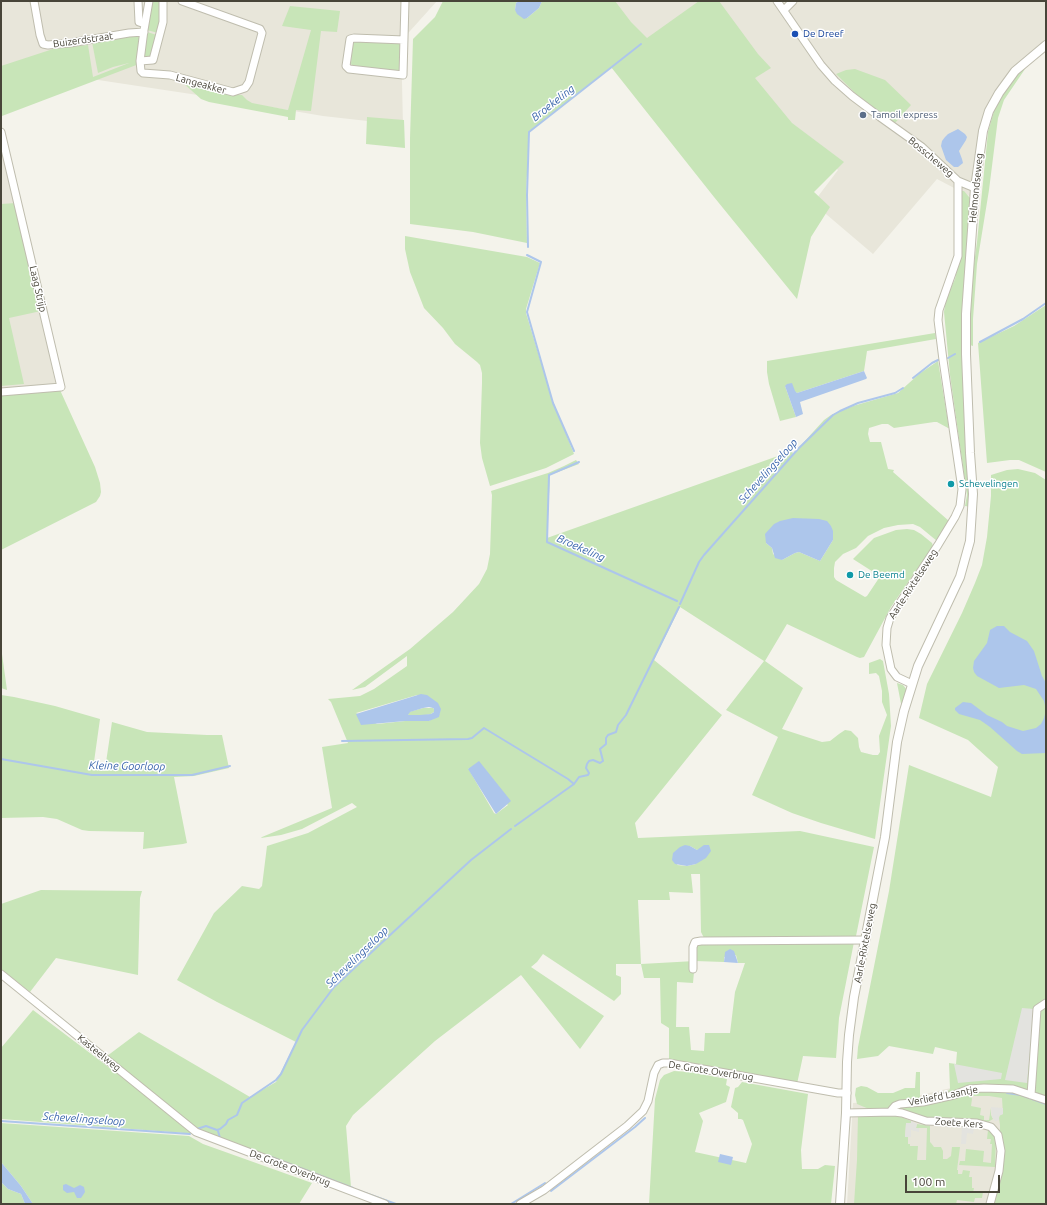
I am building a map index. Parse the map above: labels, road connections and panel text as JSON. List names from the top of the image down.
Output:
{
  "streets": {
    "street": [
      "Buizerdstraat",
      "Langeakker",
      "Bosscheweg",
      "Helmondseweg",
      "Laag Strijp",
      "Aarle-Rixtelseweg",
      "Kasteelweg",
      "De Grote Overbrug",
      "Verliefd Laantje",
      "Zoete Kers"
    ]
  },
  "crossings": [
    ["Bosscheweg", "Helmondseweg"],
    ["Helmondseweg", "Aarle-Rixtelseweg"],
    ["Aarle-Rixtelseweg", "De Grote Overbrug"],
    ["Aarle-Rixtelseweg", "Zoete Kers"],
    ["Kasteelweg", "De Grote Overbrug"],
    ["Verliefd Laantje", "Zoete Kers"]
  ],
  "water": ["Broekeling", "Schevelingseloop", "Kleine Goorloop"],
  "places": [
    "De Dreef",
    "Tamoil express",
    "Schevelingen",
    "De Beemd"
  ],
  "scale_bar": "100 m"
}
